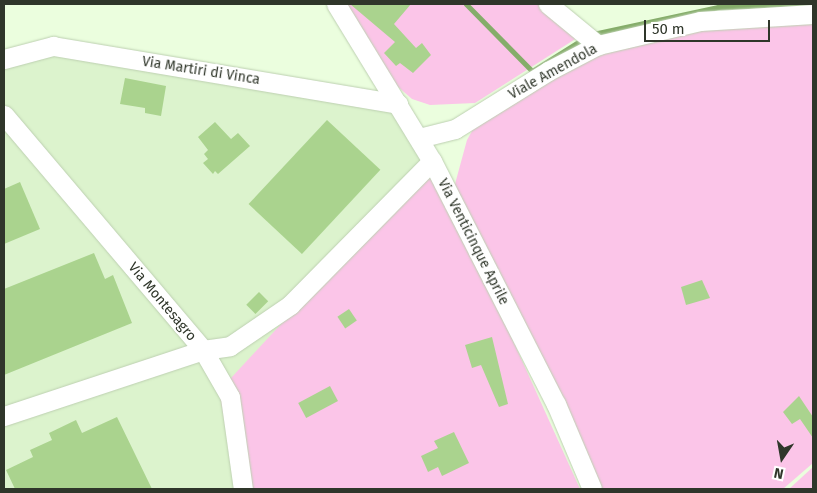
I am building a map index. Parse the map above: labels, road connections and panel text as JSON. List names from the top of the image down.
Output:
{
  "streets": {
    "street": [
      "Via Martiri di Vinca",
      "Viale Amendola",
      "Via Venticinque Aprile",
      "Via Montesagro"
    ]
  },
  "crossings": [
    ["Via Martiri di Vinca", "Via Venticinque Aprile"],
    ["Viale Amendola", "Via Venticinque Aprile"],
    ["Via Venticinque Aprile", "Via Montesagro"]
  ],
  "scale_bar": "50 m",
  "north": "bottom"
}
